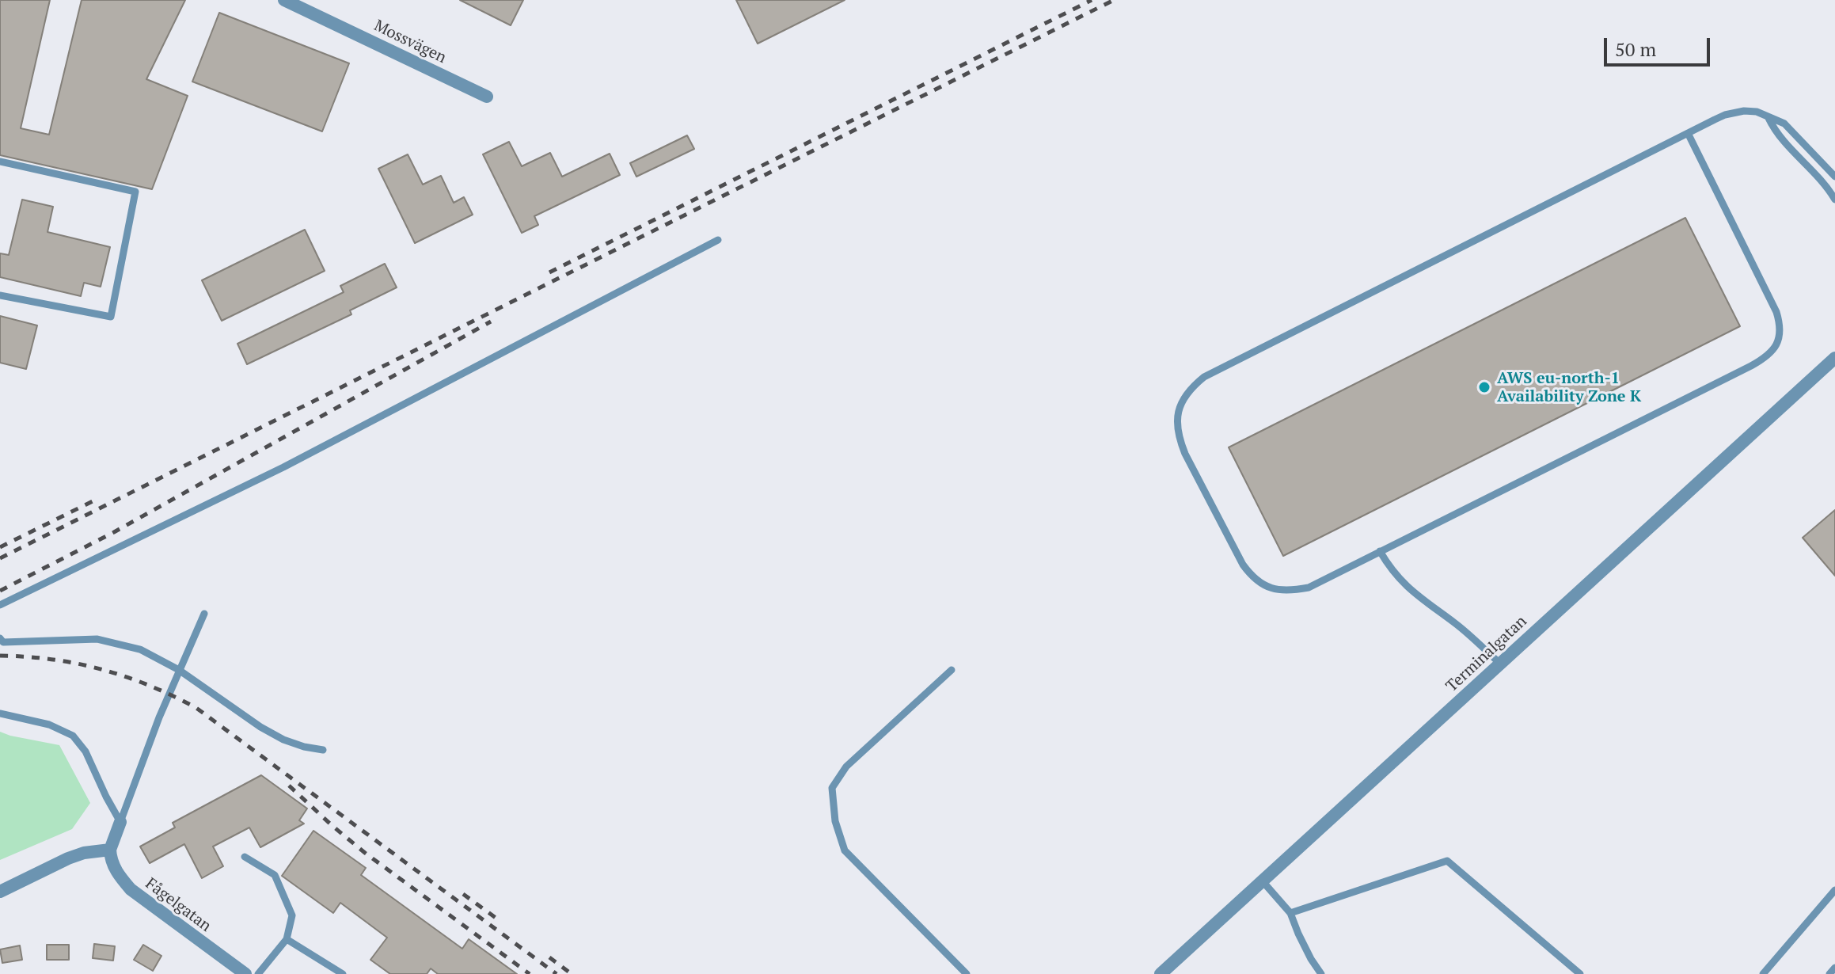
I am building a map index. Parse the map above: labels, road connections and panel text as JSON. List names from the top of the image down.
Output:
{
  "streets": {
    "street": ["Mossvägen", "Terminalgatan", "Fågelgatan"]
  },
  "places": ["AWS eu-north-1 Availability Zone K"],
  "scale_bar": "50 m"
}
